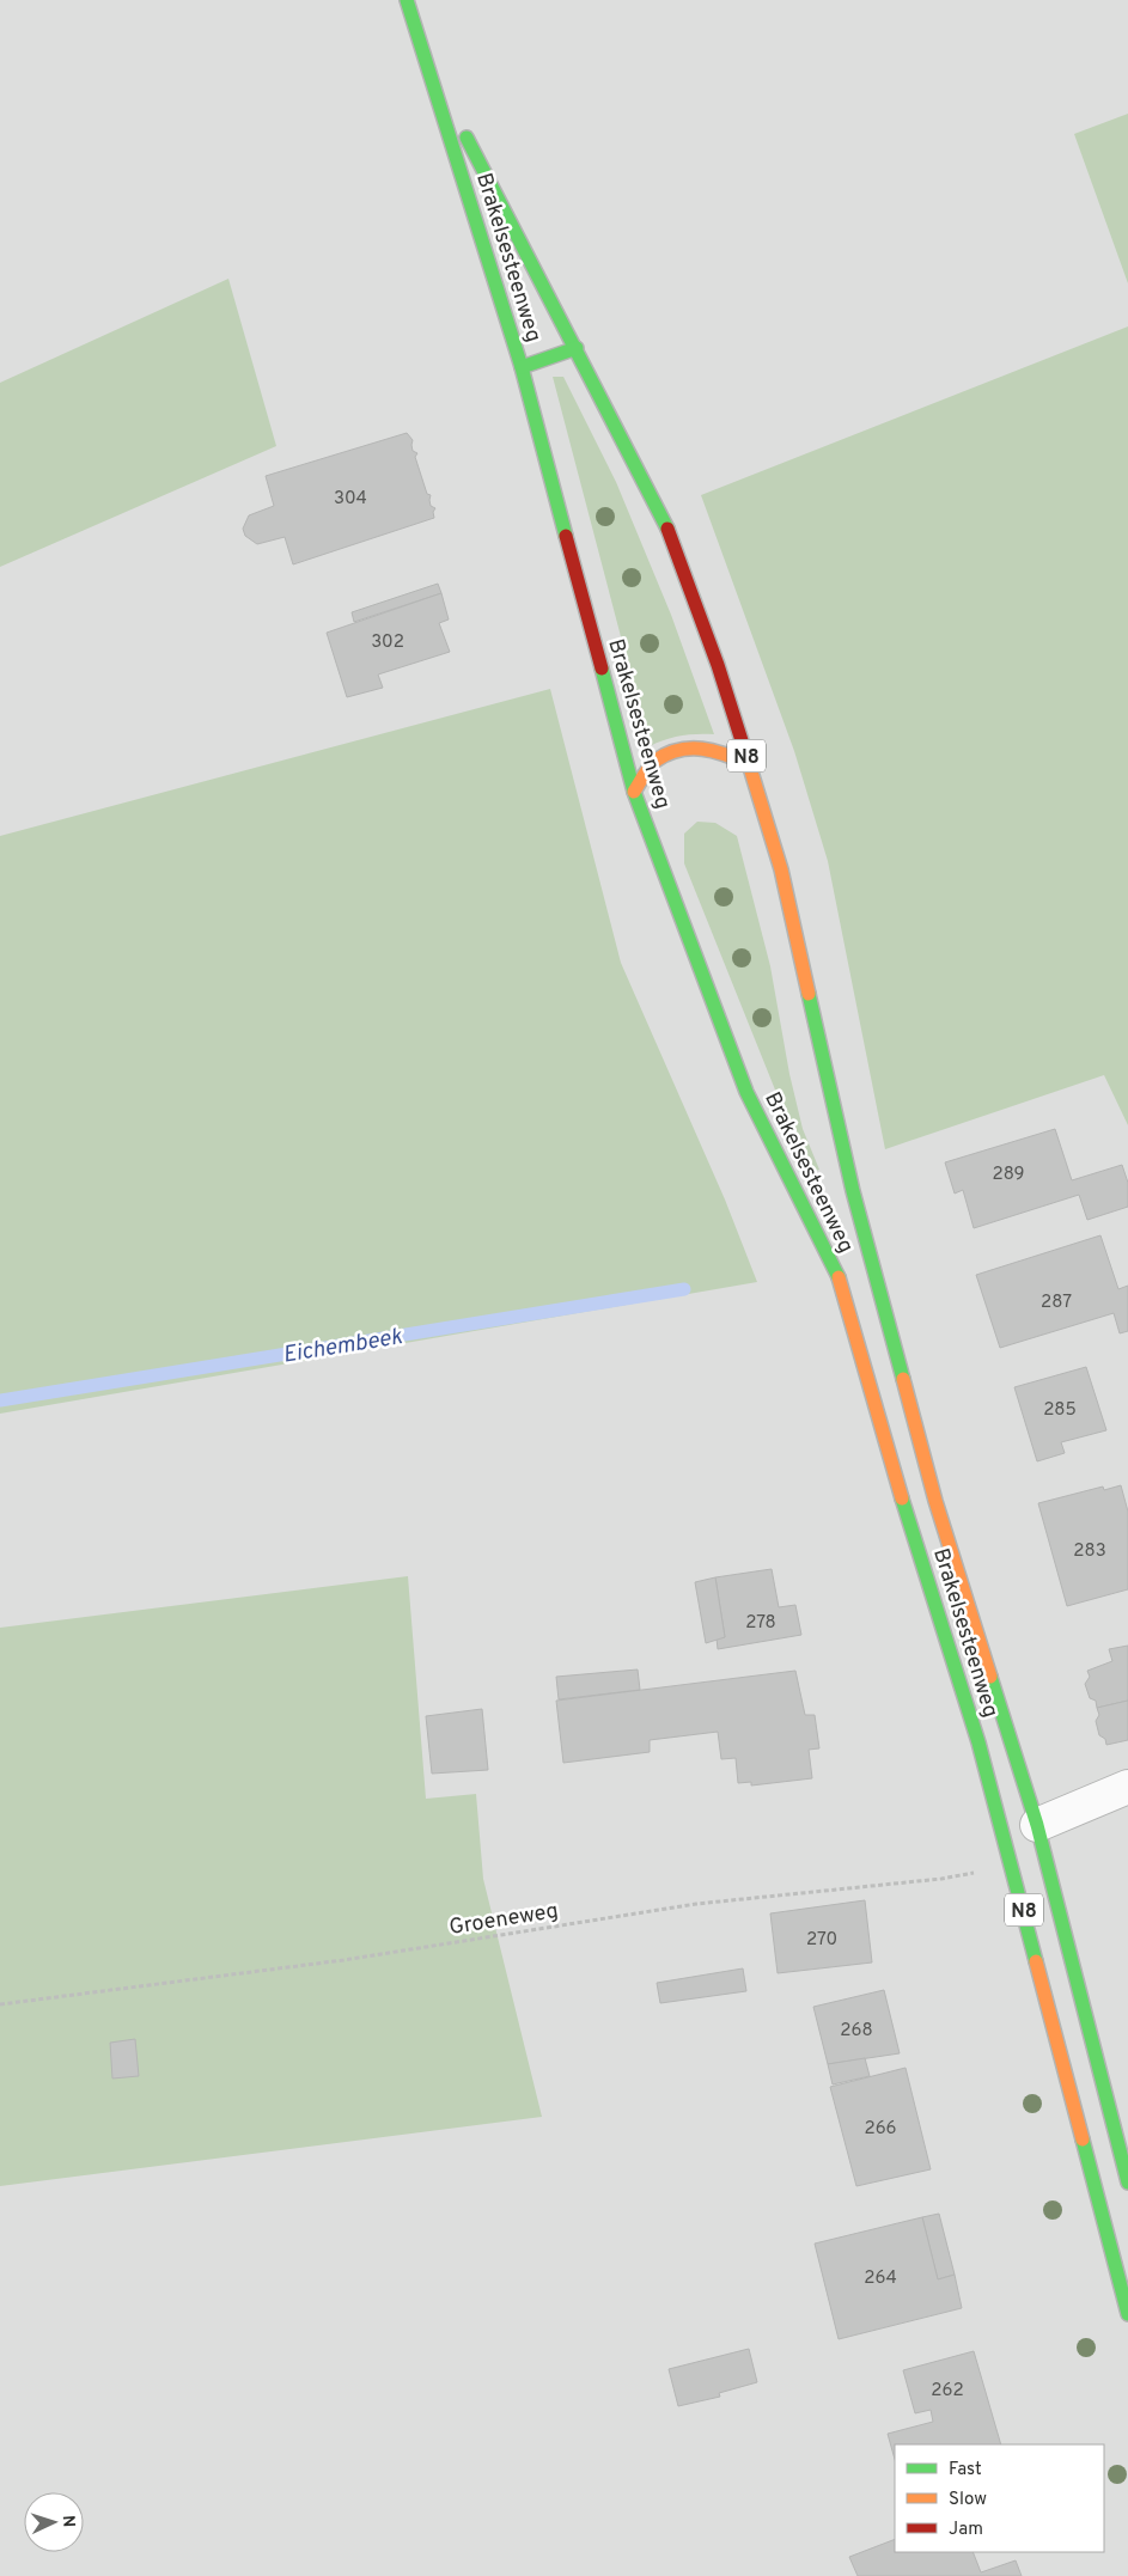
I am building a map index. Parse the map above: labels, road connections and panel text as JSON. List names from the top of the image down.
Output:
{
  "streets": {
    "main road": ["Brakelsesteenweg", "N8"],
    "path": ["Groeneweg"]
  },
  "crossings": [
    ["Brakelsesteenweg", "Groeneweg"]
  ],
  "water": ["Eichembeek"],
  "house_numbers": [
    "304",
    "302",
    "289",
    "287",
    "285",
    "283",
    "278",
    "270",
    "268",
    "266",
    "264",
    "262"
  ],
  "legend": ["Fast", "Slow", "Jam"],
  "north": "right"
}
